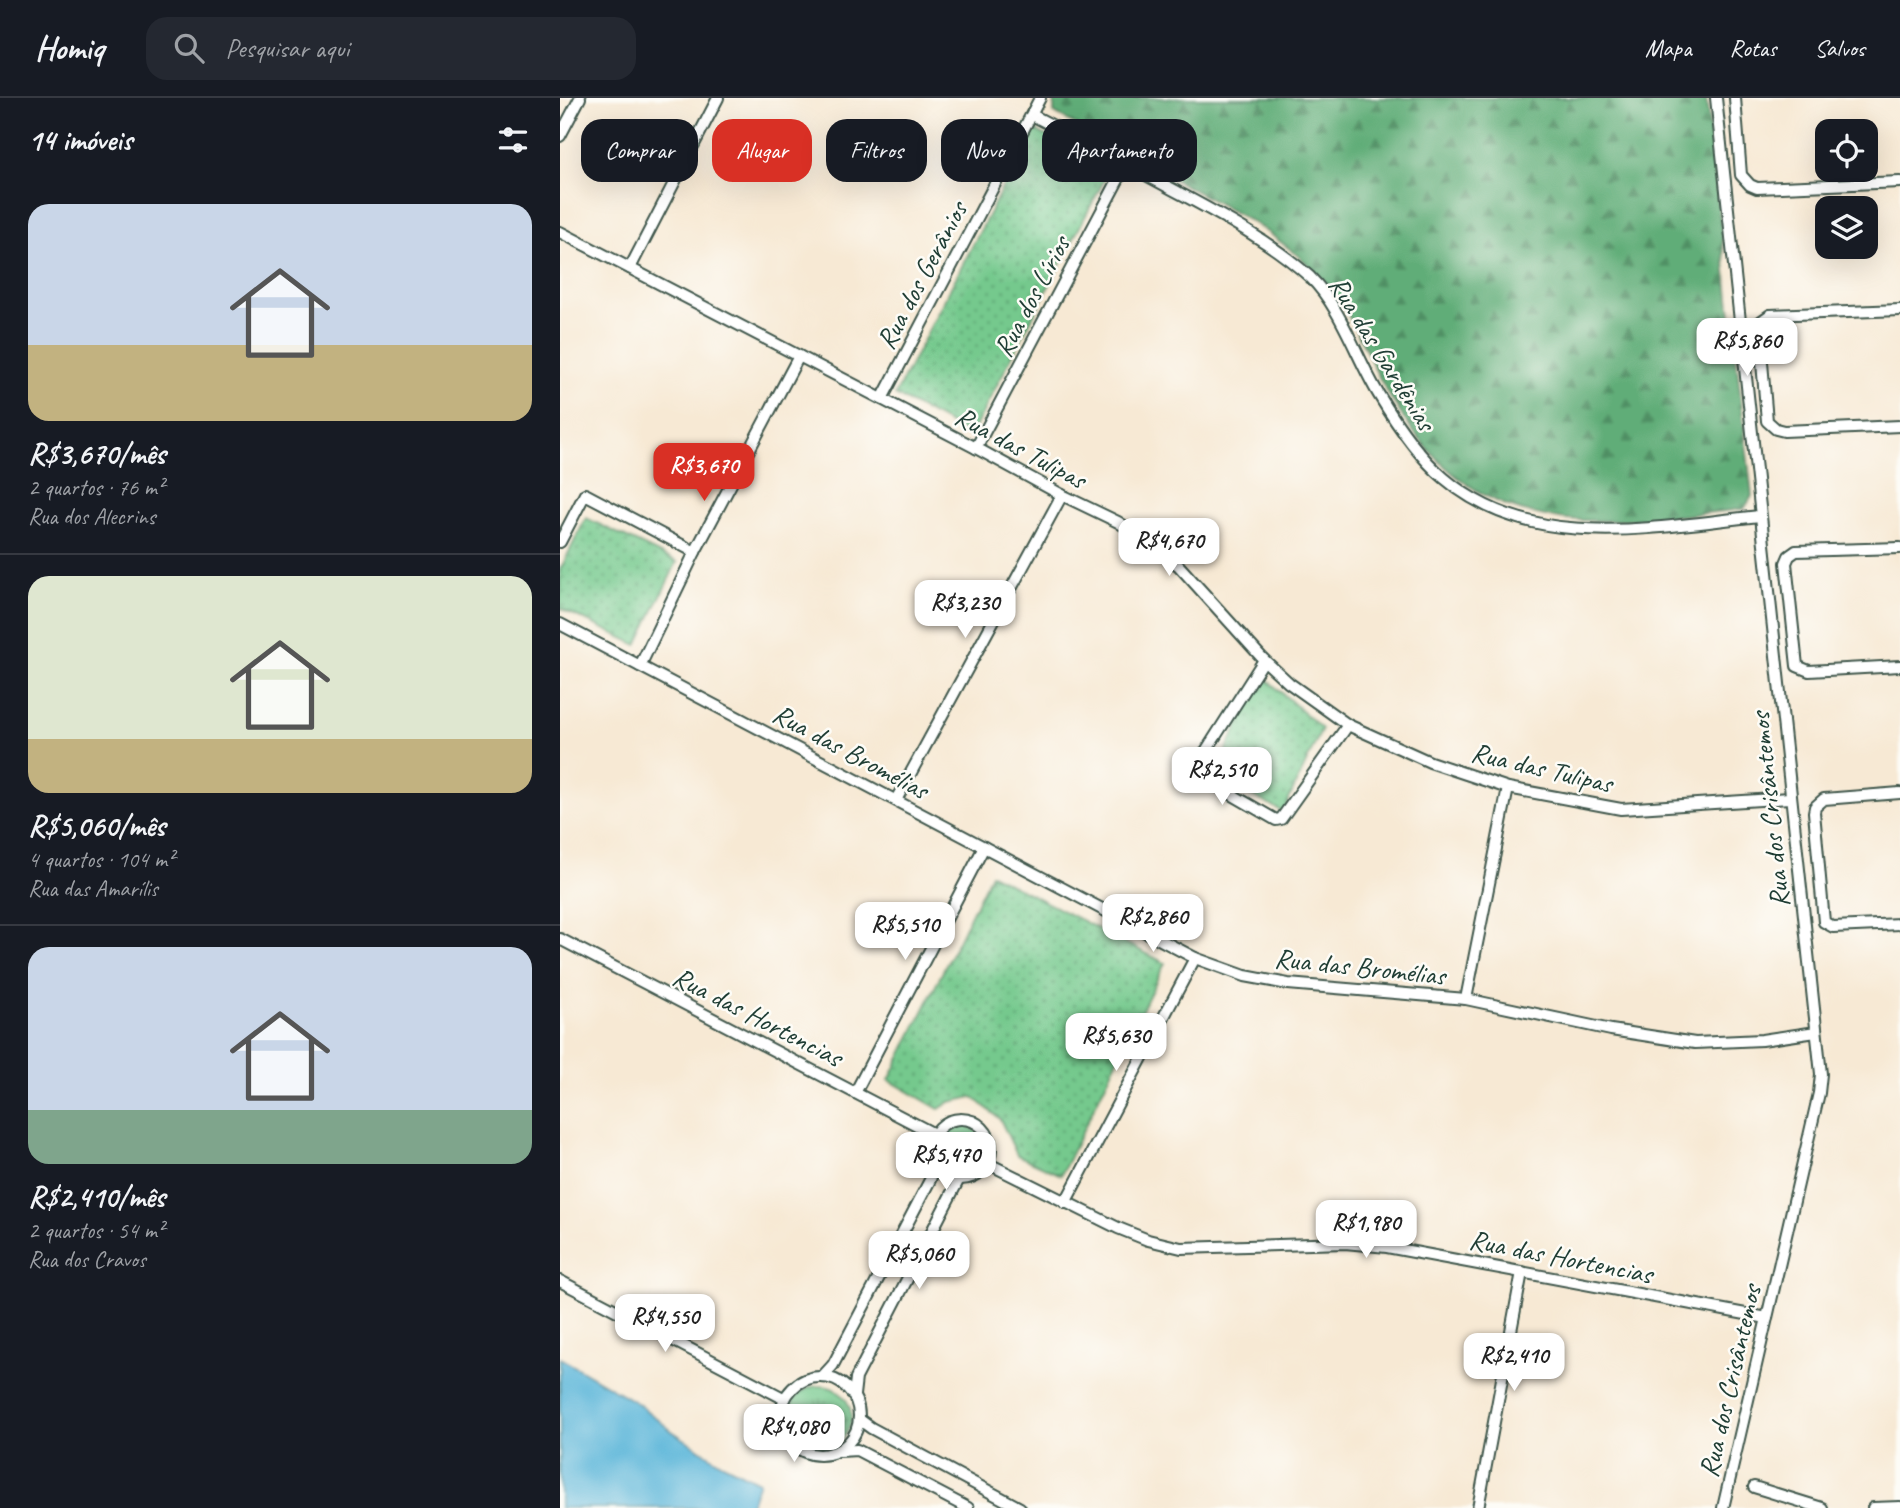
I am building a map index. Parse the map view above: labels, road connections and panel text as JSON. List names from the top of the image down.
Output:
{
  "streets": {
    "street": [
      "Rua dos Gerânios",
      "Rua dos Lírios",
      "Rua das Gardênias",
      "Rua das Tulipas",
      "Rua das Bromélias",
      "Rua dos Crisântemos",
      "Rua das Hortencias"
    ]
  },
  "crossings": [
    ["Rua dos Gerânios", "Rua das Gardênias"],
    ["Rua dos Gerânios", "Rua das Tulipas"],
    ["Rua dos Lírios", "Rua das Tulipas"],
    ["Rua das Gardênias", "Rua dos Crisântemos"],
    ["Rua das Tulipas", "Rua dos Crisântemos"],
    ["Rua das Bromélias", "Rua dos Crisântemos"],
    ["Rua dos Crisântemos", "Rua das Hortencias"]
  ],
  "page": {
    "header": "Homiq",
    "search": "Pesquisar aqui",
    "nav": ["Mapa", "Rotas", "Salvos"],
    "heading": "14 imóveis",
    "chip": [
      "Comprar",
      "Alugar",
      "Filtros",
      "Novo",
      "Apartamento"
    ],
    "list": [
      {
        "name": "R$3,670/mês",
        "note": "2 quartos · 76 m² · Rua dos Alecrins"
      },
      {
        "name": "R$5,060/mês",
        "note": "4 quartos · 104 m² · Rua das Amarílis"
      },
      {
        "name": "R$2,410/mês",
        "note": "2 quartos · 54 m² · Rua dos Cravos"
      }
    ],
    "price": [
      "R$5,860",
      "R$3,670",
      "R$4,670",
      "R$3,230",
      "R$2,510",
      "R$2,860",
      "R$5,510",
      "R$5,630",
      "R$5,470",
      "R$1,980",
      "R$5,060",
      "R$4,550",
      "R$2,410",
      "R$4,080"
    ]
  }
}
